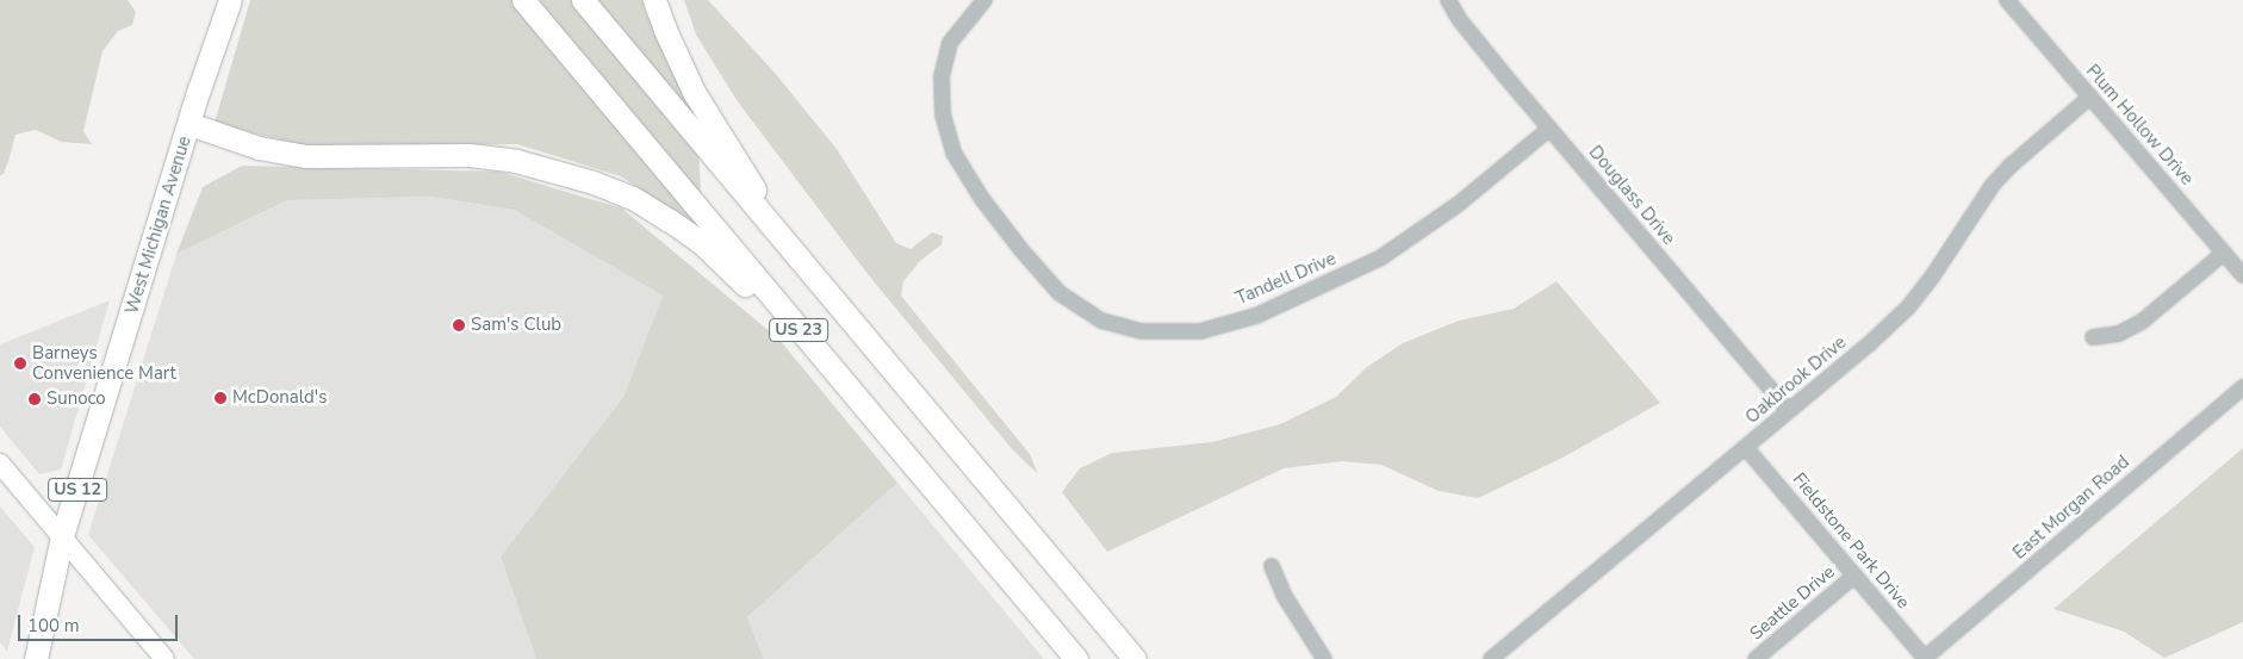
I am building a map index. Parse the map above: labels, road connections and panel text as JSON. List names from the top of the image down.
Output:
{
  "streets": {
    "highway": ["West Michigan Avenue", "US 23", "US 12"],
    "street": [
      "Plum Hollow Drive",
      "Douglass Drive",
      "Tandell Drive",
      "Oakbrook Drive",
      "East Morgan Road",
      "Fieldstone Park Drive",
      "Seattle Drive"
    ]
  },
  "crossings": [
    ["Plum Hollow Drive", "Oakbrook Drive"],
    ["Douglass Drive", "Tandell Drive"],
    ["Douglass Drive", "Oakbrook Drive"],
    ["Oakbrook Drive", "Fieldstone Park Drive"],
    ["East Morgan Road", "Fieldstone Park Drive"],
    ["Fieldstone Park Drive", "Seattle Drive"]
  ],
  "places": [
    "Sam's Club",
    "Barneys Convenience Mart",
    "McDonald's",
    "Sunoco"
  ],
  "scale_bar": "100 m"
}
